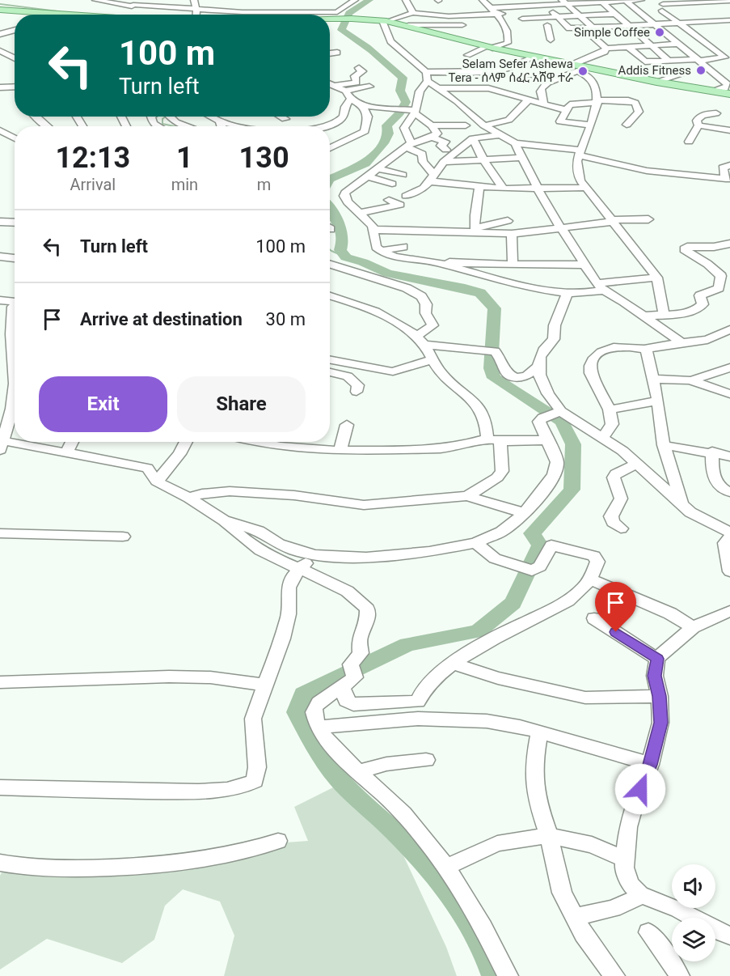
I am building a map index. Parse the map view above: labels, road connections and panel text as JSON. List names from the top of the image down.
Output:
{
  "places": ["Simple Coffee", "Addis Fitness", "Selam Sefer Ashewa Tera - ሰላም ሰፈር አሸዋ ተራ"],
  "page": {
    "turn": ["100 m", "Turn left"],
    "eta": [
      "12:13",
      "Arrival",
      "1",
      "min",
      "130",
      "m"
    ],
    "list": [
      {
        "name": "Turn left",
        "value": "100 m"
      },
      {
        "name": "Arrive at destination",
        "value": "30 m"
      }
    ],
    "buttons": ["Exit", "Share"]
  }
}
